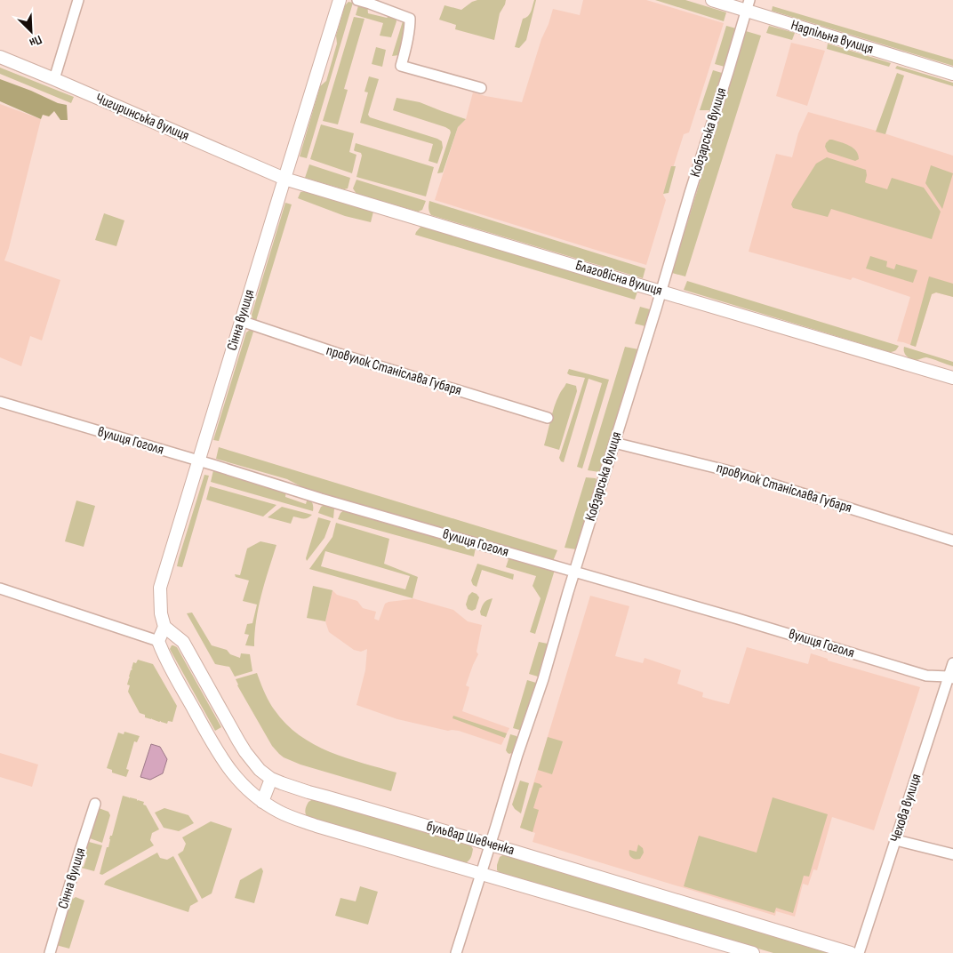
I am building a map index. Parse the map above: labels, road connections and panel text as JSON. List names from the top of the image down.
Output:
{
  "streets": {
    "main road": [
      "Надпільна вулиця",
      "Чигиринська вулиця",
      "Благовісна вулиця",
      "Сінна вулиця",
      "бульвар Шевченка"
    ],
    "street": [
      "Кобзарська вулиця",
      "провулок Станіслава Губаря",
      "вулиця Гоголя",
      "Чехова вулиця"
    ]
  },
  "crossings": [
    ["Надпільна вулиця", "Кобзарська вулиця"],
    ["Чигиринська вулиця", "Благовісна вулиця"],
    ["Чигиринська вулиця", "Сінна вулиця"],
    ["Кобзарська вулиця", "Благовісна вулиця"],
    ["Кобзарська вулиця", "провулок Станіслава Губаря"],
    ["Кобзарська вулиця", "вулиця Гоголя"],
    ["Кобзарська вулиця", "бульвар Шевченка"],
    ["Благовісна вулиця", "Сінна вулиця"],
    ["Сінна вулиця", "провулок Станіслава Губаря"],
    ["Сінна вулиця", "вулиця Гоголя"],
    ["Сінна вулиця", "бульвар Шевченка"],
    ["вулиця Гоголя", "Чехова вулиця"]
  ],
  "north": "bottom right"
}
